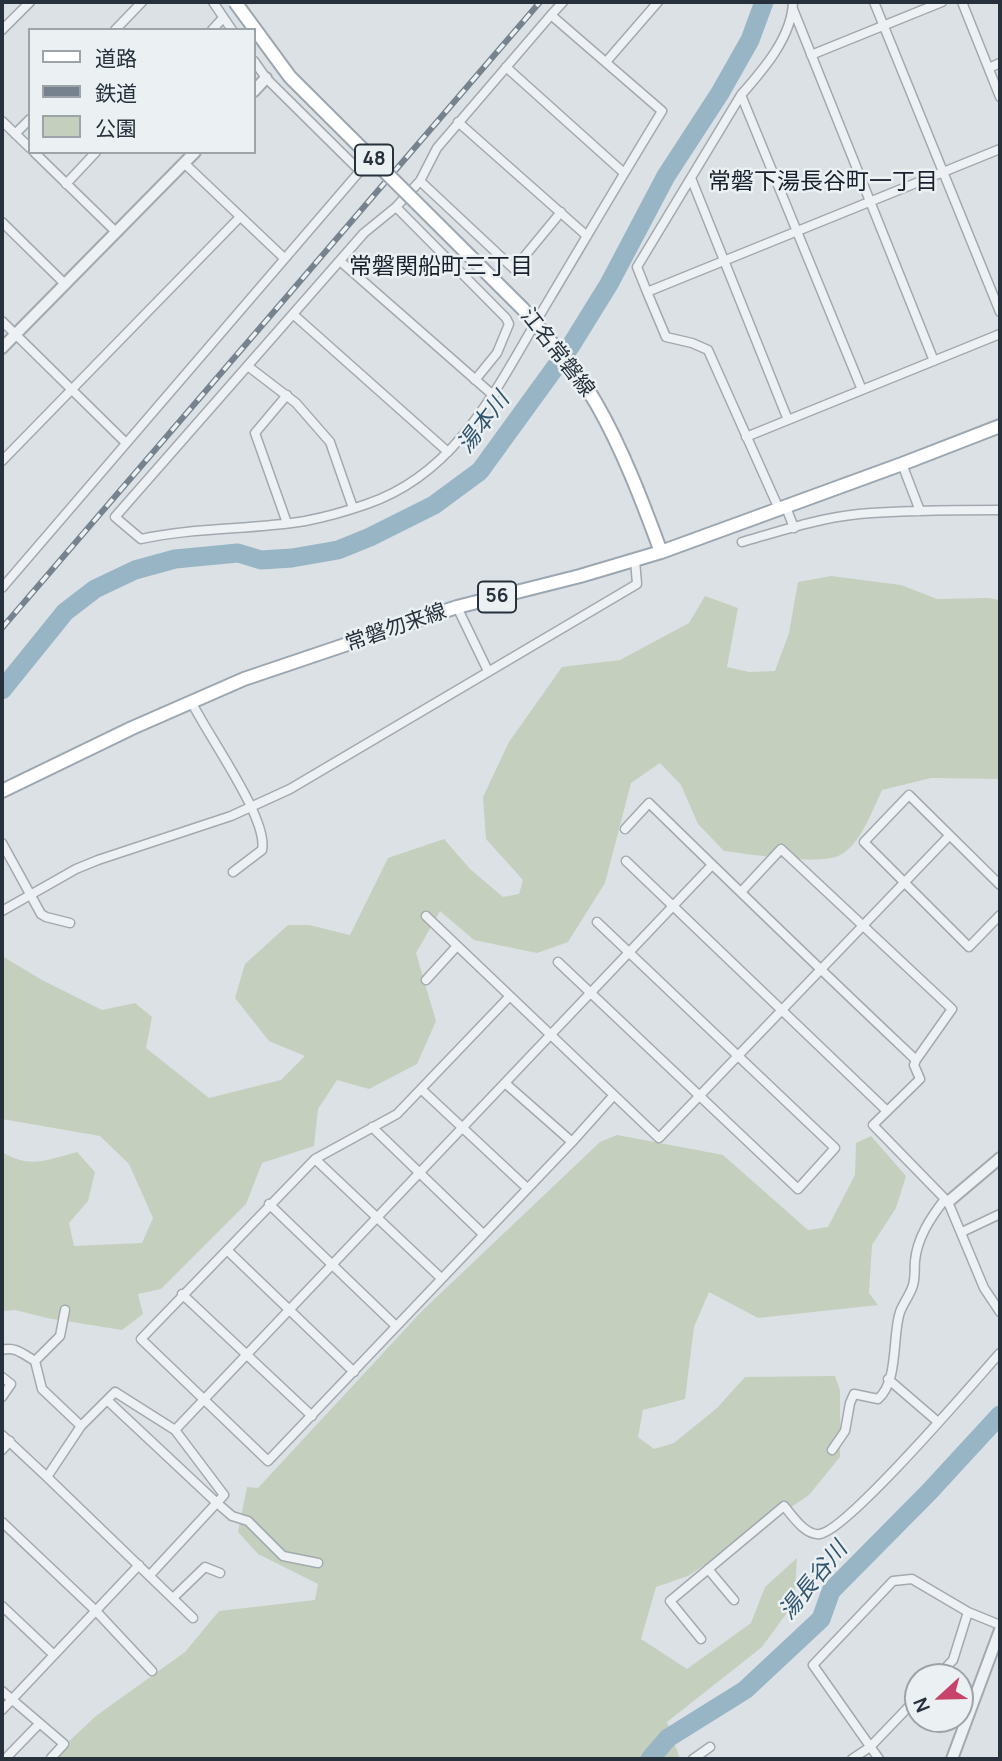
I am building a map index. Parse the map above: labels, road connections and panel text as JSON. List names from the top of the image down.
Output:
{
  "streets": {
    "main road": [
      "48",
      "江名常磐線",
      "56",
      "常磐勿来線"
    ]
  },
  "crossings": [
    ["江名常磐線", "常磐勿来線"]
  ],
  "districts": ["常磐下湯長谷町一丁目", "常磐関船町三丁目"],
  "water": ["湯本川", "湯長谷川"],
  "legend": ["道路", "鉄道", "公園"],
  "north": "left"
}
